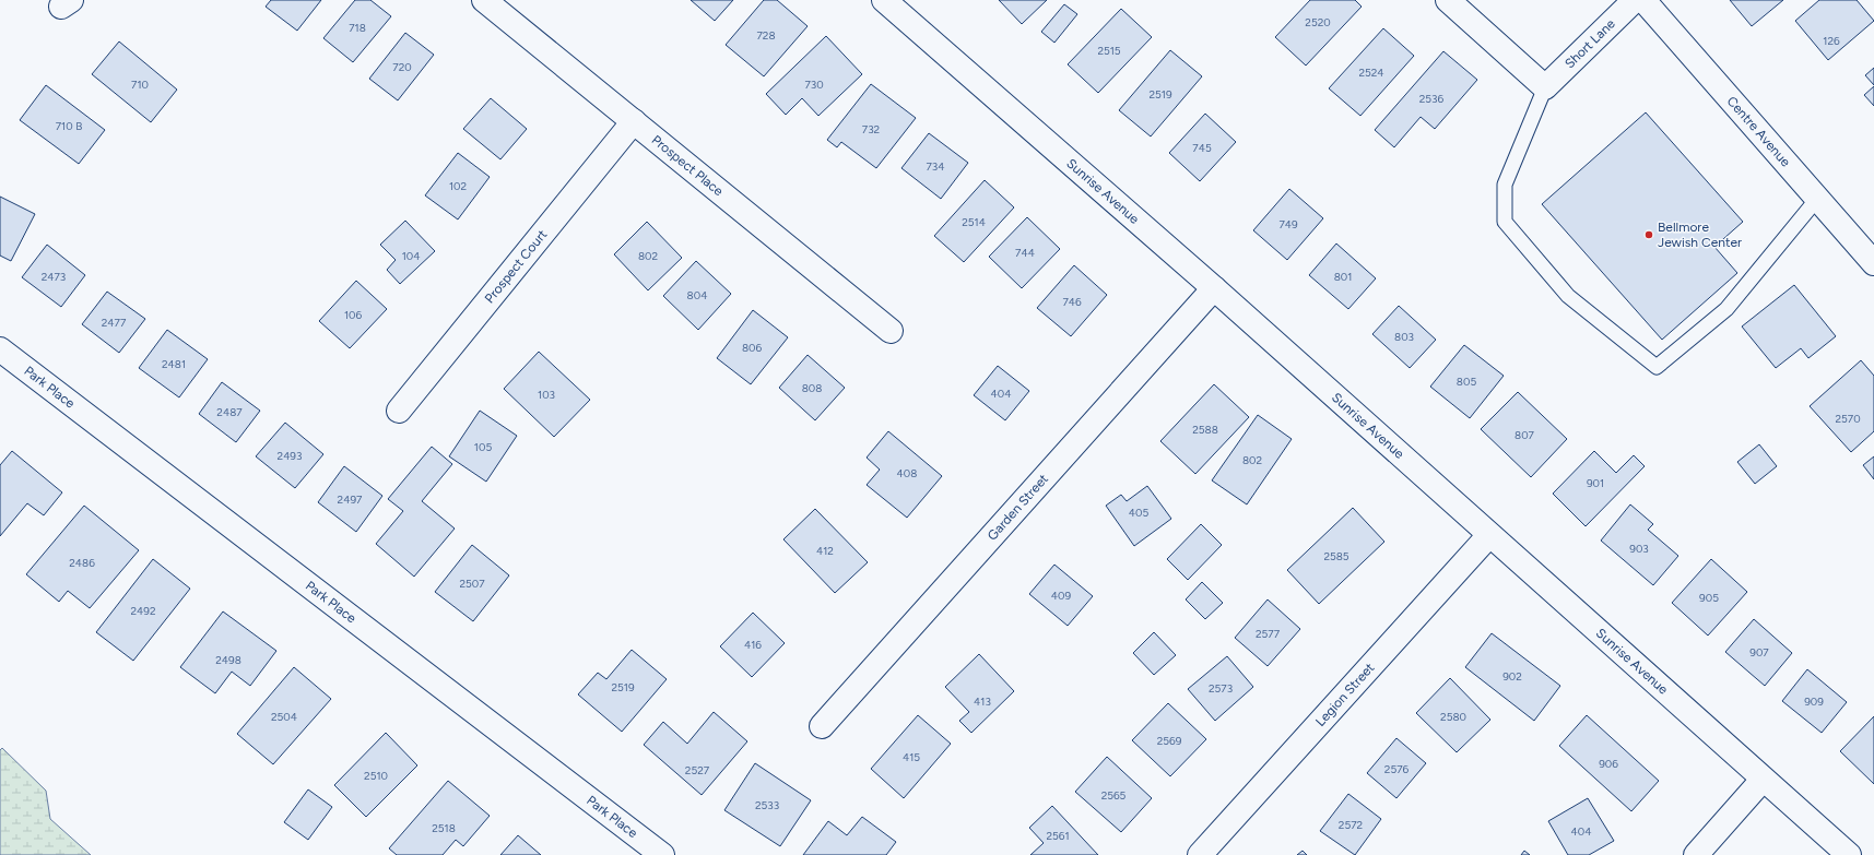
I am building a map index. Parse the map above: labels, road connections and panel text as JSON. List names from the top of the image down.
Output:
{
  "streets": {
    "street": [
      "Short Lane",
      "Centre Avenue",
      "Prospect Place",
      "Sunrise Avenue",
      "Prospect Court",
      "Park Place",
      "Garden Street",
      "Legion Street"
    ]
  },
  "crossings": [
    ["Prospect Place", "Prospect Court"],
    ["Sunrise Avenue", "Garden Street"],
    ["Sunrise Avenue", "Legion Street"]
  ],
  "places": ["Bellmore Jewish Center"],
  "house_numbers": [
    "2520",
    "718",
    "728",
    "126",
    "2515",
    "720",
    "2524",
    "710",
    "730",
    "2519",
    "2536",
    "710 B",
    "732",
    "745",
    "734",
    "102",
    "2514",
    "749",
    "744",
    "104",
    "802",
    "2473",
    "801",
    "804",
    "746",
    "106",
    "2477",
    "803",
    "806",
    "2481",
    "805",
    "808",
    "404",
    "103",
    "2487",
    "2570",
    "2588",
    "807",
    "105",
    "2493",
    "802",
    "408",
    "901",
    "2497",
    "405",
    "903",
    "412",
    "2585",
    "2486",
    "2507",
    "409",
    "905",
    "2492",
    "2577",
    "416",
    "907",
    "2498",
    "902",
    "2519",
    "2573",
    "413",
    "909",
    "2504",
    "2580",
    "2569",
    "415",
    "906",
    "2576",
    "2527",
    "2510",
    "2565",
    "2533",
    "2572",
    "2518",
    "404",
    "2561"
  ]
}
